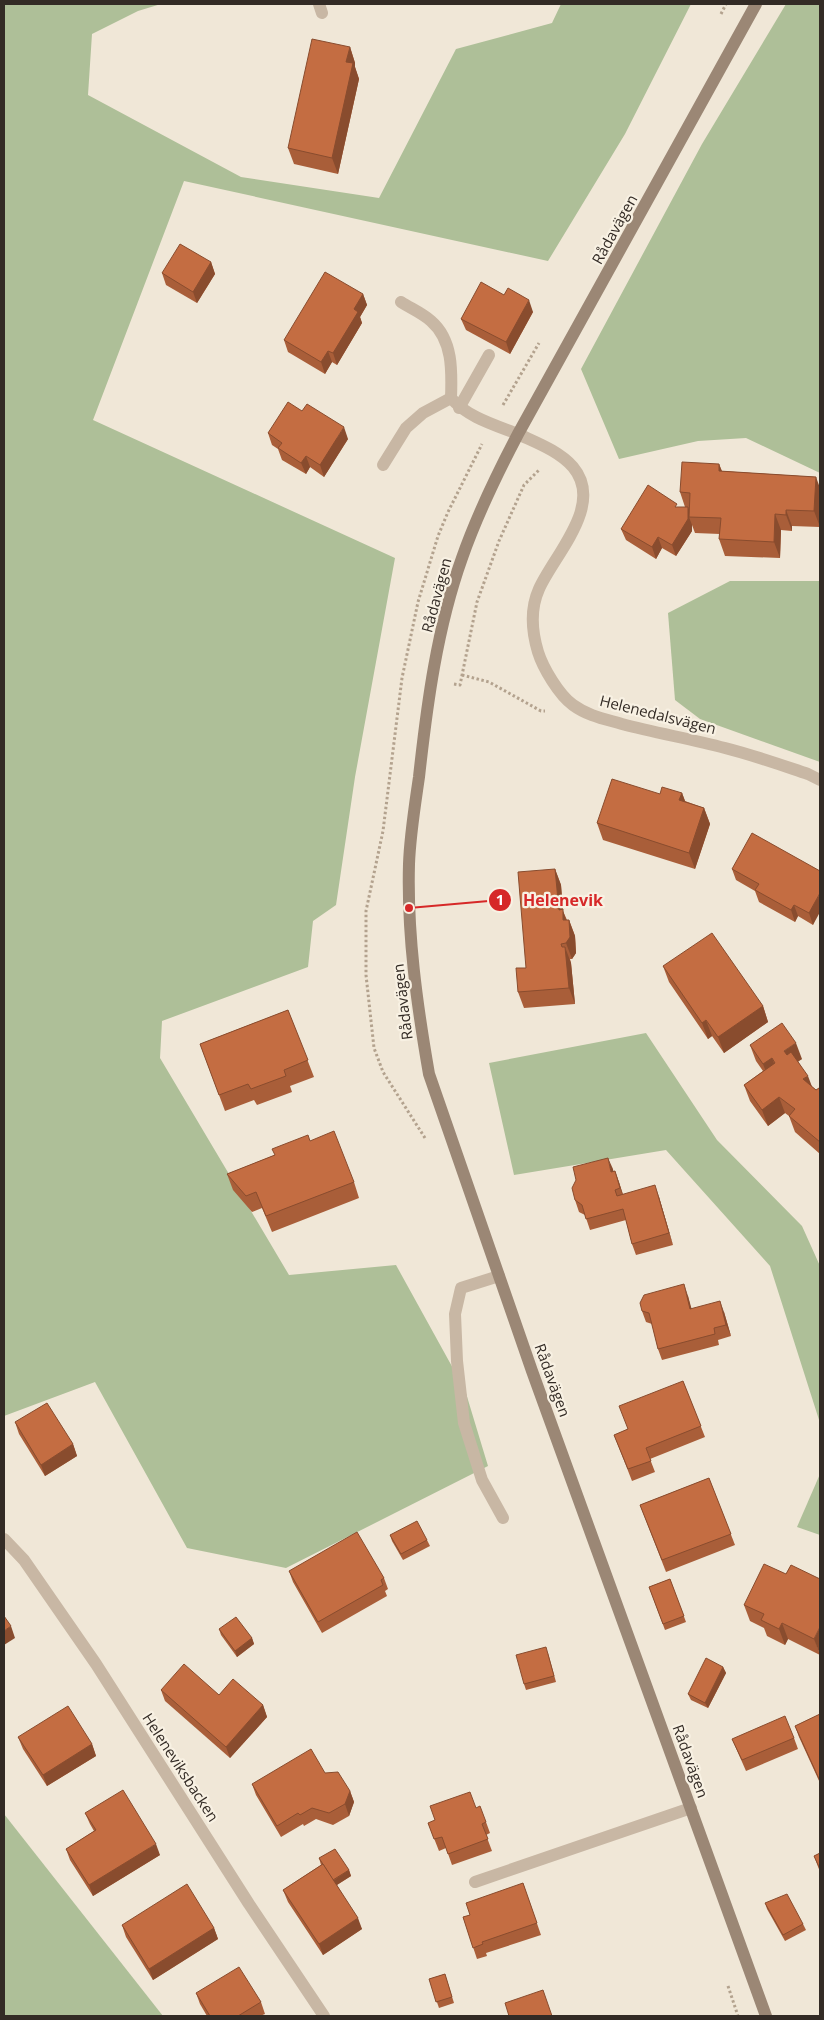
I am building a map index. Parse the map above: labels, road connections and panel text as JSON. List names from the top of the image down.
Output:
{
  "streets": {
    "street": ["Rådavägen", "Helenedalsvägen", "Heleneviksbacken"]
  },
  "crossings": [
    ["Rådavägen", "Helenedalsvägen"]
  ],
  "places": ["Helenevik"]
}
